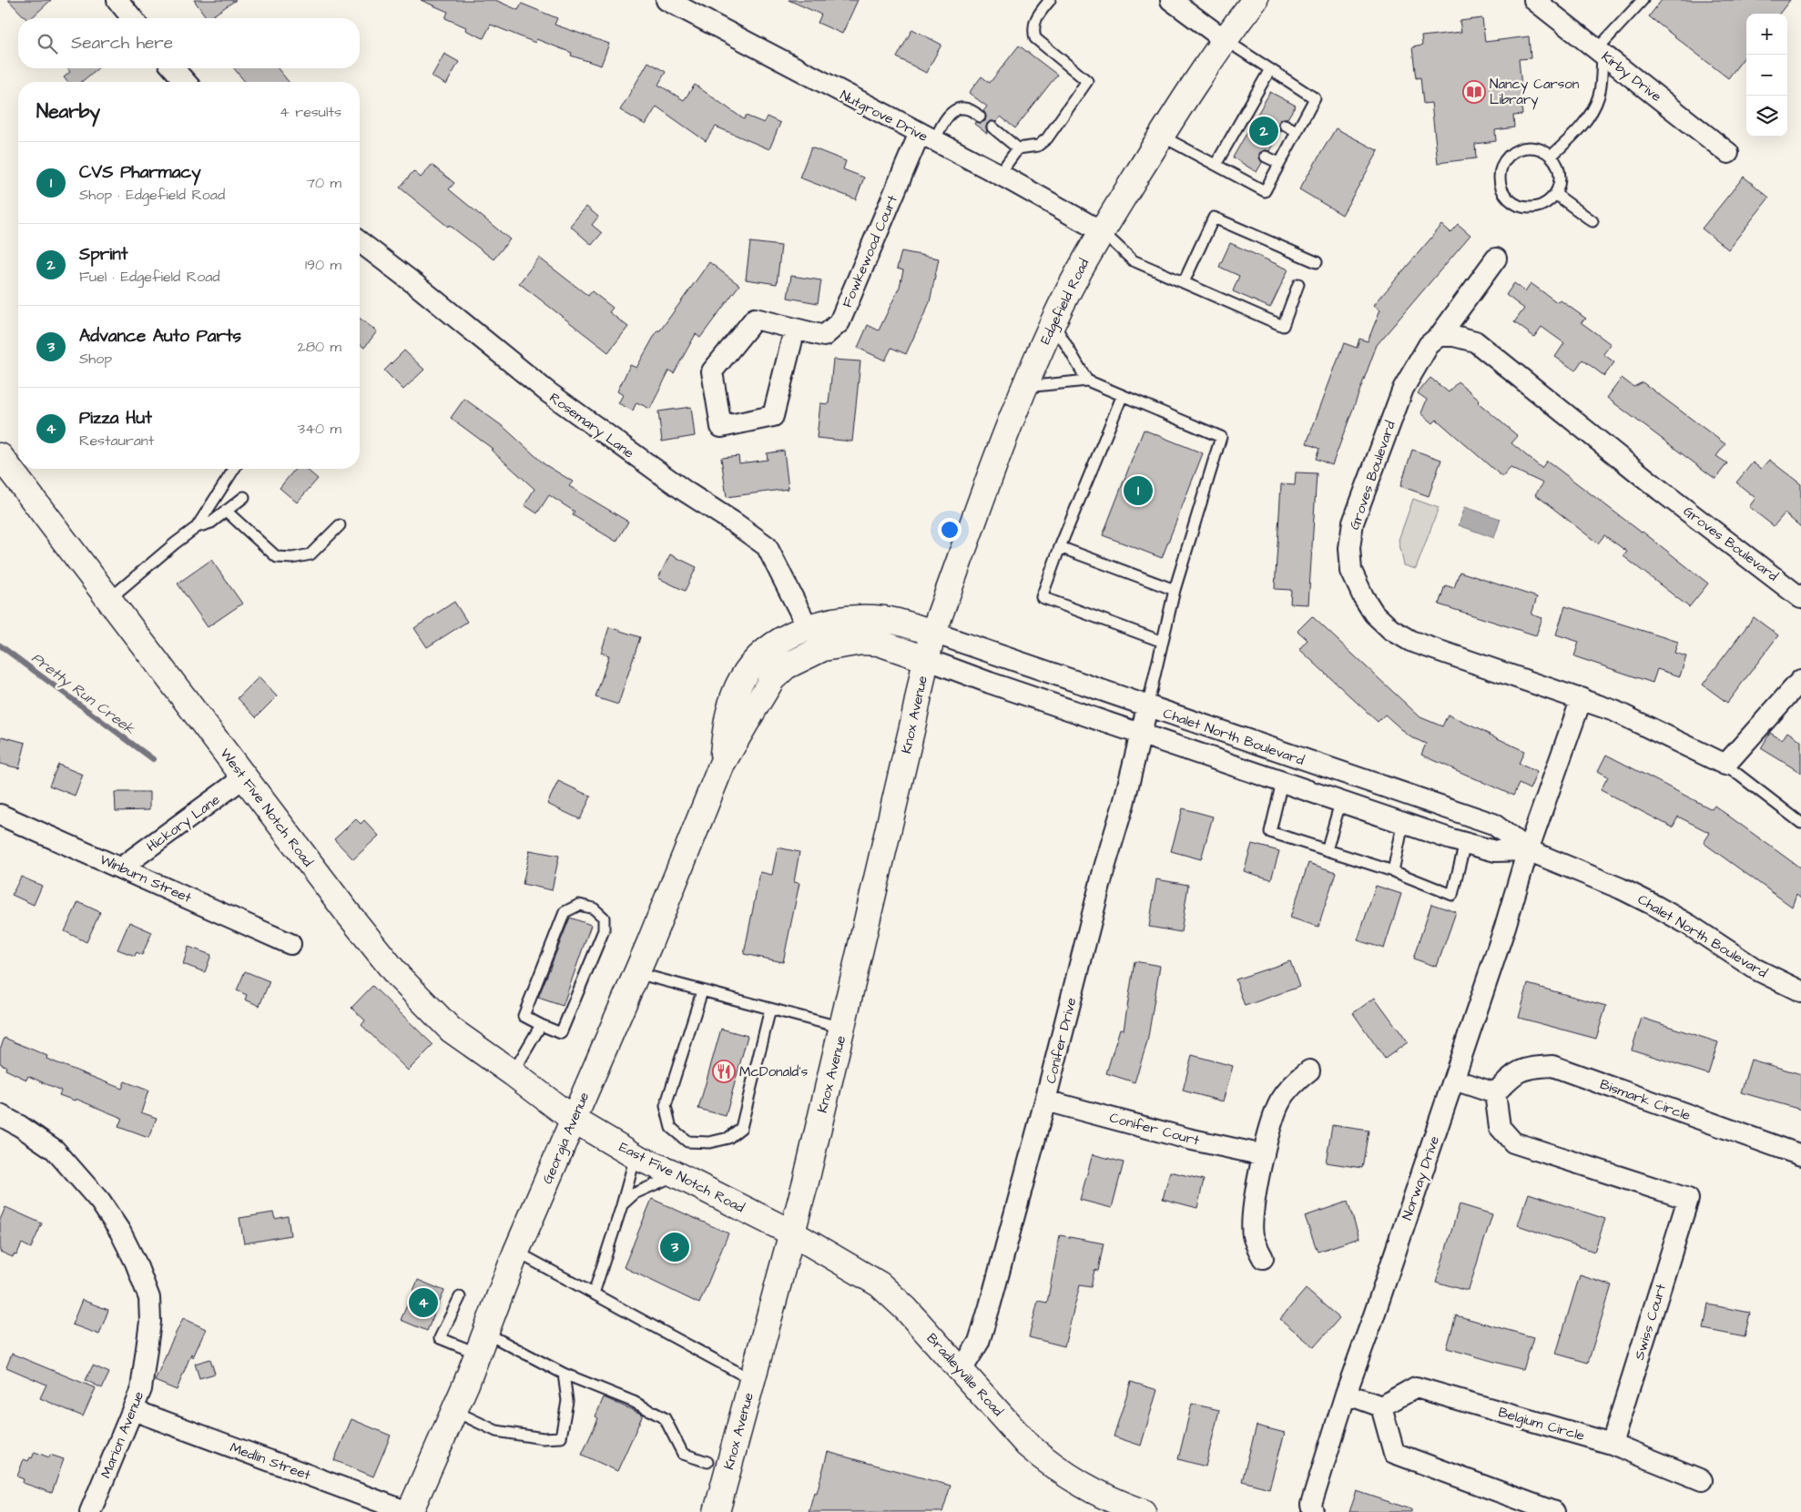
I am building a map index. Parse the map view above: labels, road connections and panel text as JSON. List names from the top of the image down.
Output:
{
  "streets": {
    "main road": [
      "Edgefield Road",
      "Knox Avenue",
      "West Five Notch Road",
      "Georgia Avenue",
      "East Five Notch Road",
      "Bradleyville Road"
    ],
    "street": [
      "Kirby Drive",
      "Nutgrove Drive",
      "Fowkewood Court",
      "Rosemary Lane",
      "Groves Boulevard",
      "Chalet North Boulevard",
      "Hickory Lane",
      "Winburn Street",
      "Conifer Drive",
      "Bismark Circle",
      "Conifer Court",
      "Norway Drive",
      "Swiss Court",
      "Belgium Circle",
      "Marion Avenue",
      "Medlin Street"
    ]
  },
  "crossings": [
    ["Nutgrove Drive", "Fowkewood Court"],
    ["Nutgrove Drive", "Edgefield Road"],
    ["Edgefield Road", "Knox Avenue"],
    ["Edgefield Road", "Chalet North Boulevard"],
    ["Edgefield Road", "Georgia Avenue"],
    ["Rosemary Lane", "Georgia Avenue"],
    ["Knox Avenue", "Chalet North Boulevard"],
    ["Knox Avenue", "Georgia Avenue"],
    ["Knox Avenue", "East Five Notch Road"],
    ["Knox Avenue", "Bradleyville Road"],
    ["Chalet North Boulevard", "Conifer Drive"],
    ["Chalet North Boulevard", "Georgia Avenue"],
    ["Chalet North Boulevard", "Norway Drive"],
    ["West Five Notch Road", "Hickory Lane"],
    ["West Five Notch Road", "Georgia Avenue"],
    ["West Five Notch Road", "East Five Notch Road"],
    ["Hickory Lane", "Winburn Street"],
    ["Conifer Drive", "Conifer Court"],
    ["Conifer Drive", "Bradleyville Road"],
    ["Bismark Circle", "Swiss Court"],
    ["Georgia Avenue", "East Five Notch Road"],
    ["Georgia Avenue", "Medlin Street"],
    ["East Five Notch Road", "Bradleyville Road"],
    ["Swiss Court", "Belgium Circle"],
    ["Marion Avenue", "Medlin Street"]
  ],
  "water": ["Pretty Run Creek"],
  "places": {
    "library": ["Nancy Carson Library"],
    "restaurant": ["McDonald's"]
  },
  "page": {
    "map_buttons": ["+", "−"],
    "search": "Search here",
    "heading": ["Nearby", "4 results"],
    "pins": [
      "2",
      "1",
      "3",
      "4"
    ],
    "list": [
      {
        "mark": "1",
        "name": "CVS Pharmacy",
        "note": "Shop · Edgefield Road",
        "value": "70 m"
      },
      {
        "mark": "2",
        "name": "Sprint",
        "note": "Fuel · Edgefield Road",
        "value": "190 m"
      },
      {
        "mark": "3",
        "name": "Advance Auto Parts",
        "note": "Shop",
        "value": "280 m"
      },
      {
        "mark": "4",
        "name": "Pizza Hut",
        "note": "Restaurant",
        "value": "340 m"
      }
    ]
  }
}
